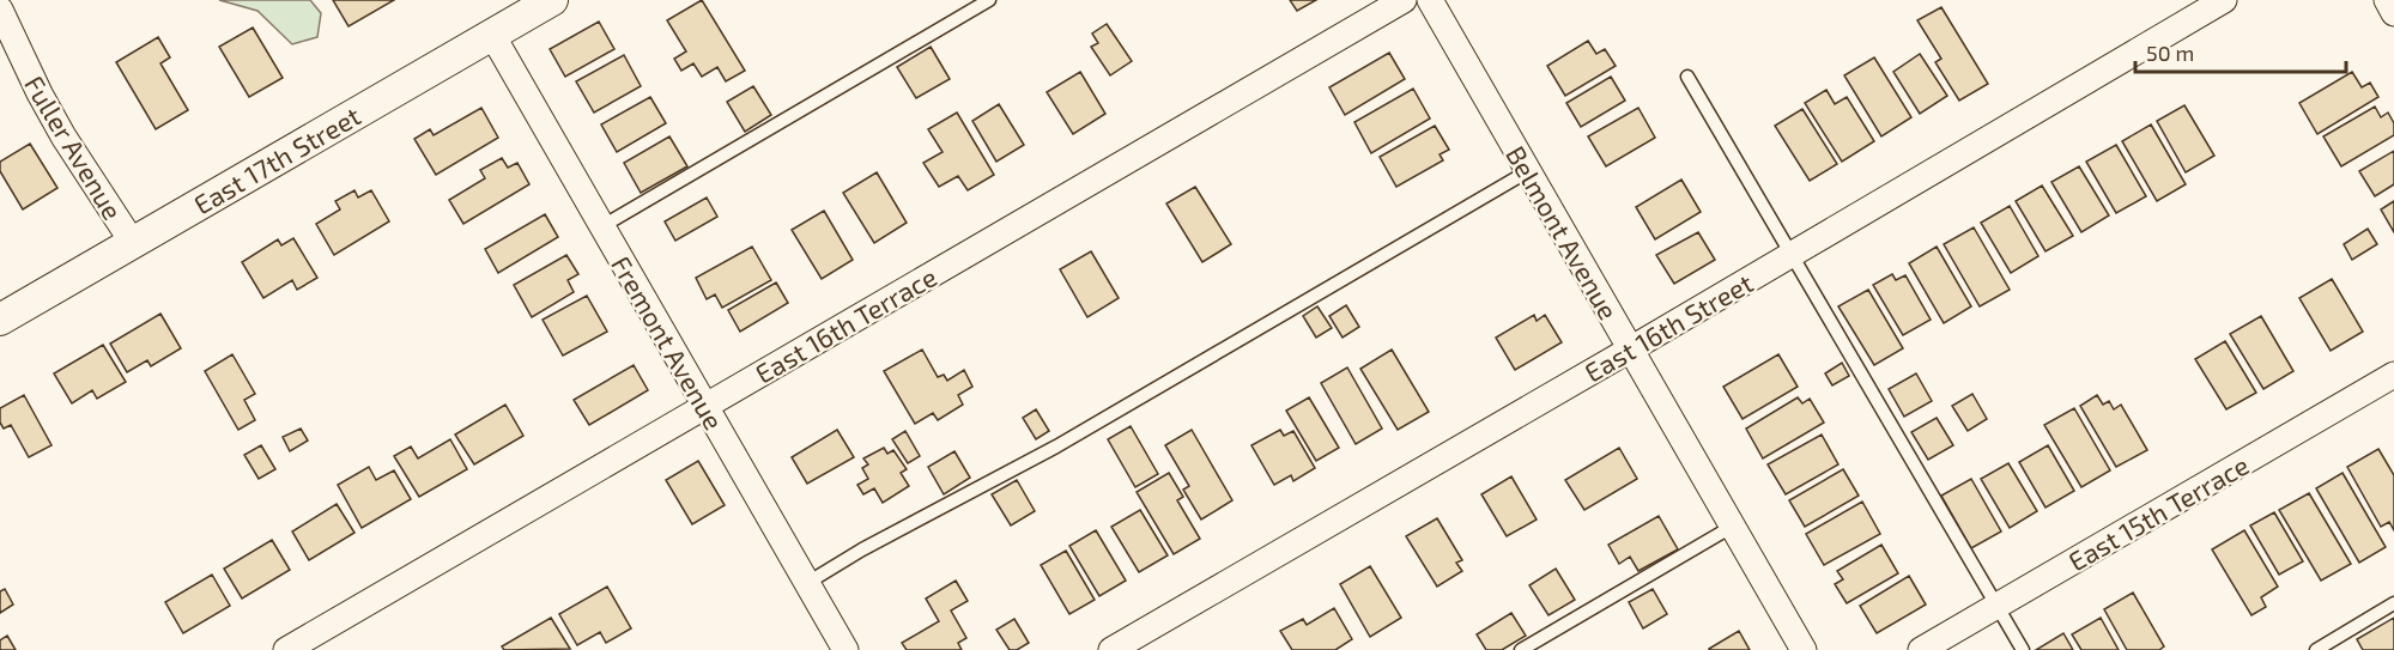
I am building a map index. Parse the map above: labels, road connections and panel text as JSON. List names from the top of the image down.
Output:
{
  "streets": {
    "street": [
      "Fuller Avenue",
      "East 17th Street",
      "Belmont Avenue",
      "East 16th Terrace",
      "East 16th Street",
      "Fremont Avenue",
      "East 15th Terrace"
    ]
  },
  "crossings": [
    ["Fuller Avenue", "East 17th Street"],
    ["East 17th Street", "Fremont Avenue"],
    ["Belmont Avenue", "East 16th Street"],
    ["East 16th Terrace", "Fremont Avenue"]
  ],
  "scale_bar": "50 m"
}
